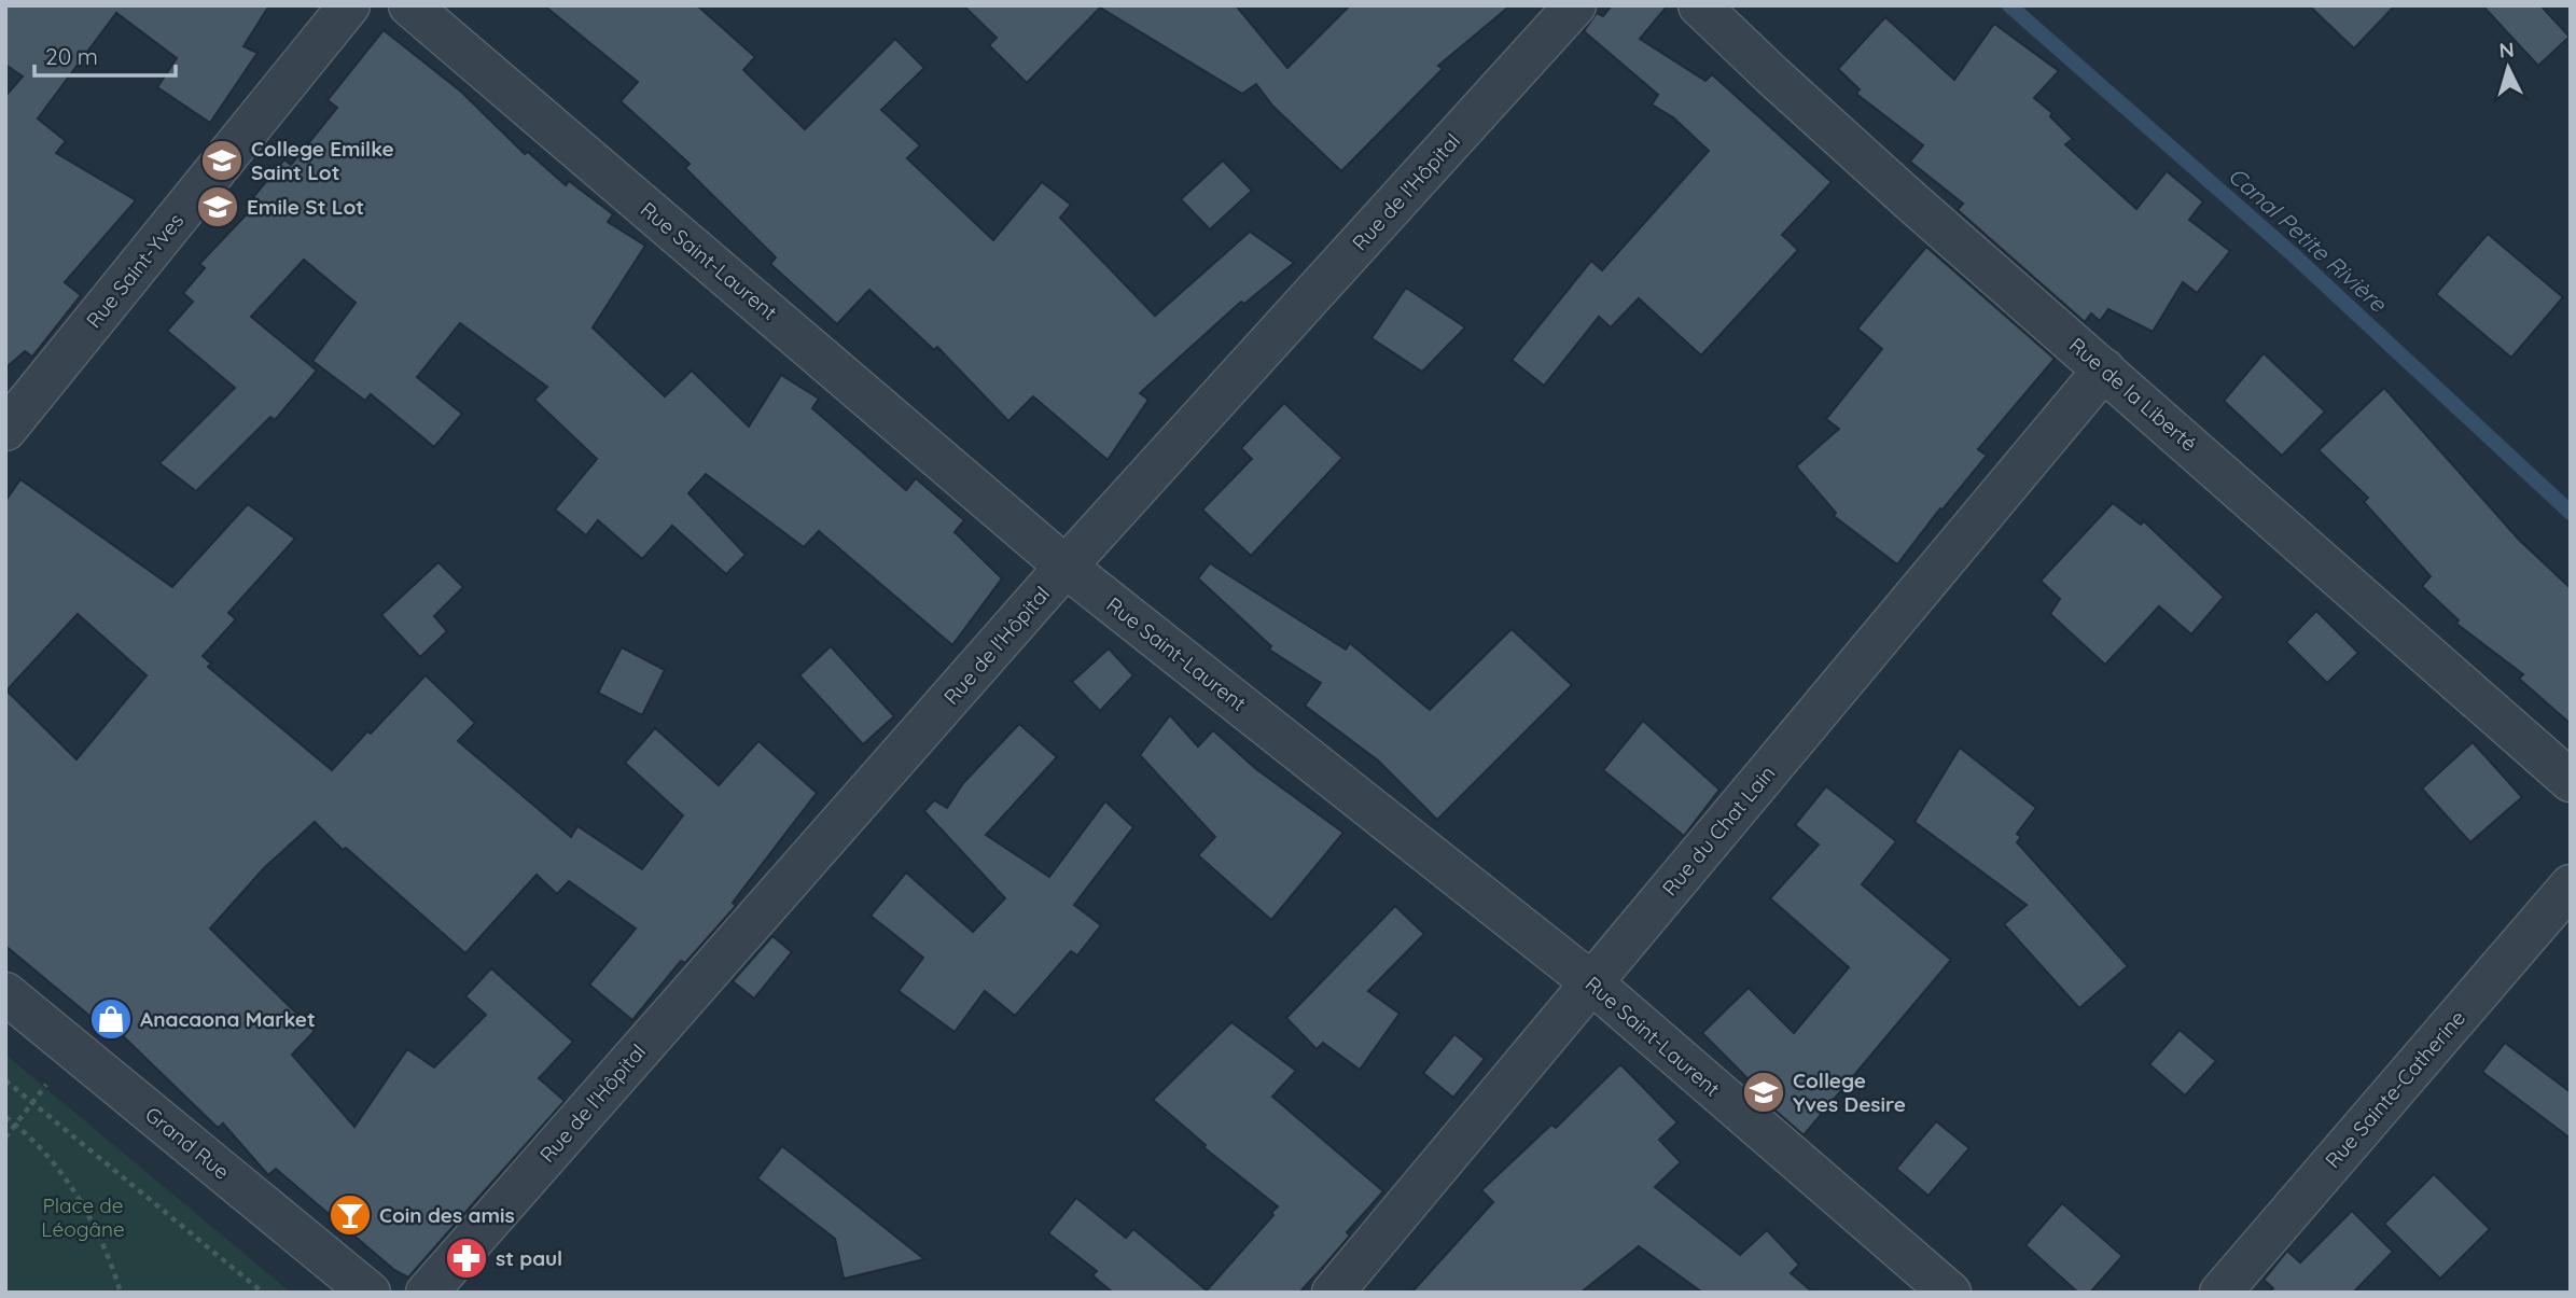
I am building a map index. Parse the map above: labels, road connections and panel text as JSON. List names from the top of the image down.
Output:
{
  "streets": {
    "street": [
      "Rue de l'Hôpital",
      "Rue Saint-Laurent",
      "Rue Saint-Yves",
      "Rue de la Liberté",
      "Rue du Chat Lain",
      "Rue Sainte-Catherine",
      "Grand Rue"
    ]
  },
  "crossings": [
    ["Rue de l'Hôpital", "Rue Saint-Laurent"],
    ["Rue Saint-Laurent", "Rue du Chat Lain"],
    ["Rue de la Liberté", "Rue du Chat Lain"]
  ],
  "water": ["Canal Petite Rivière"],
  "parks": ["Place de Léogâne"],
  "places": {
    "school or university": ["College Emilke Saint Lot", "Emile St Lot", "College Yves Desire"],
    "shop": ["Anacaona Market"],
    "bar": ["Coin des amis"],
    "pharmacy": ["st paul"]
  },
  "scale_bar": "20 m",
  "north": "top"
}
